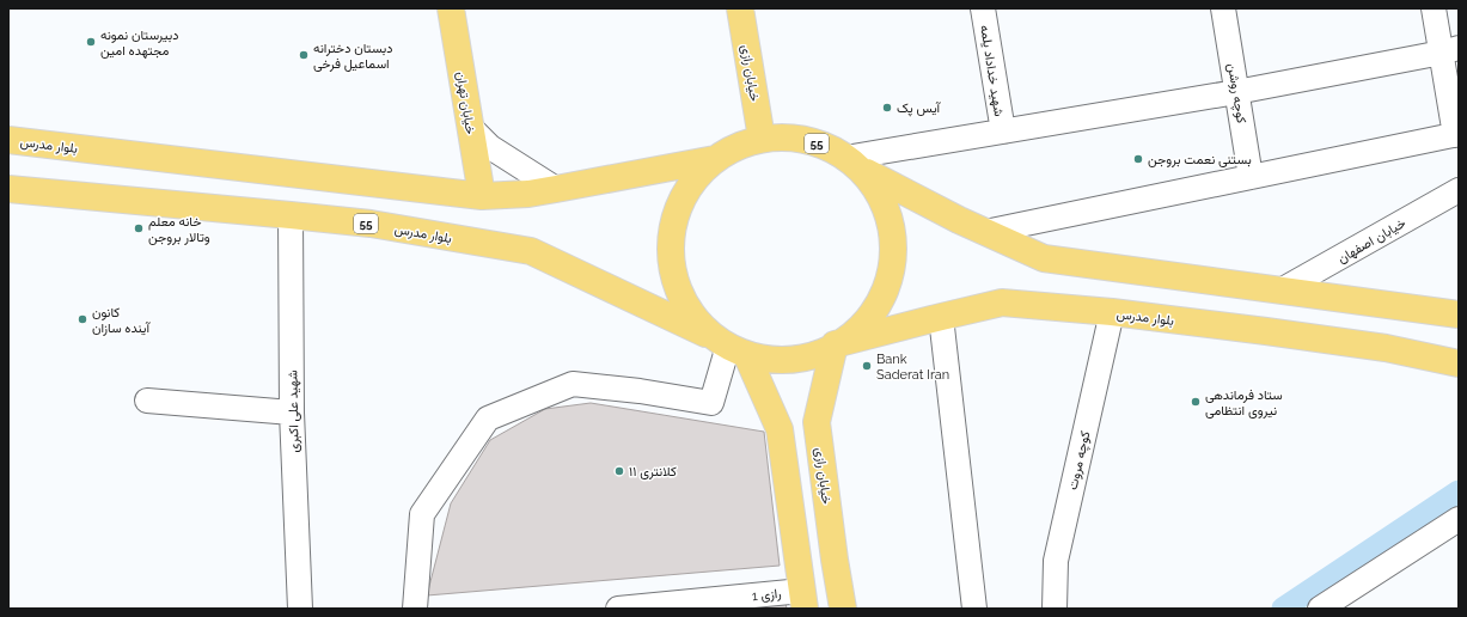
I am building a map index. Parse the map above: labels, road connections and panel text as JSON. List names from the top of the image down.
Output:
{
  "streets": {
    "main road": [
      "خیابان رازی",
      "خیابان تهران",
      "55",
      "بلوار مدرس"
    ],
    "street": [
      "شهید خداداد یلمه",
      "کوچه روشن",
      "خیابان اصفهان",
      "شهید علی اکبری",
      "کوچه مروت",
      "رازی 1"
    ]
  },
  "crossings": [
    ["خیابان رازی", "55"],
    ["خیابان رازی", "بلوار مدرس"],
    ["خیابان تهران", "بلوار مدرس"],
    ["55", "بلوار مدرس"],
    ["بلوار مدرس", "شهید علی اکبری"],
    ["بلوار مدرس", "کوچه مروت"]
  ],
  "places": [
    "دبیرستان نمونه مجتهده امین",
    "دبستان دخترانه اسماعیل فرخی",
    "آیس پک",
    "بستنی نعمت بروجن",
    "خانه معلم وتالار بروجن",
    "کانون آینده سازان",
    "Bank Saderat Iran",
    "ستاد فرماندهی نیروی انتظامی",
    "کلانتری ۱۱"
  ]
}
